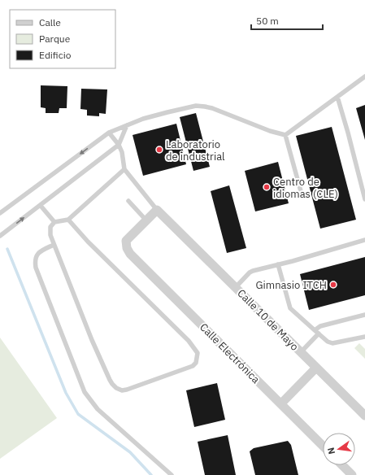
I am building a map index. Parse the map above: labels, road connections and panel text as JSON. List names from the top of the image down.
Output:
{
  "streets": {
    "street": ["Calle 10 de Mayo", "Calle Electrónica"]
  },
  "places": ["Laboratorio de industrial", "Centro de idiomas (CLE)", "Gimnasio ITCH"],
  "legend": ["Calle", "Parque", "Edificio"],
  "scale_bar": "50 m",
  "north": "left"
}
